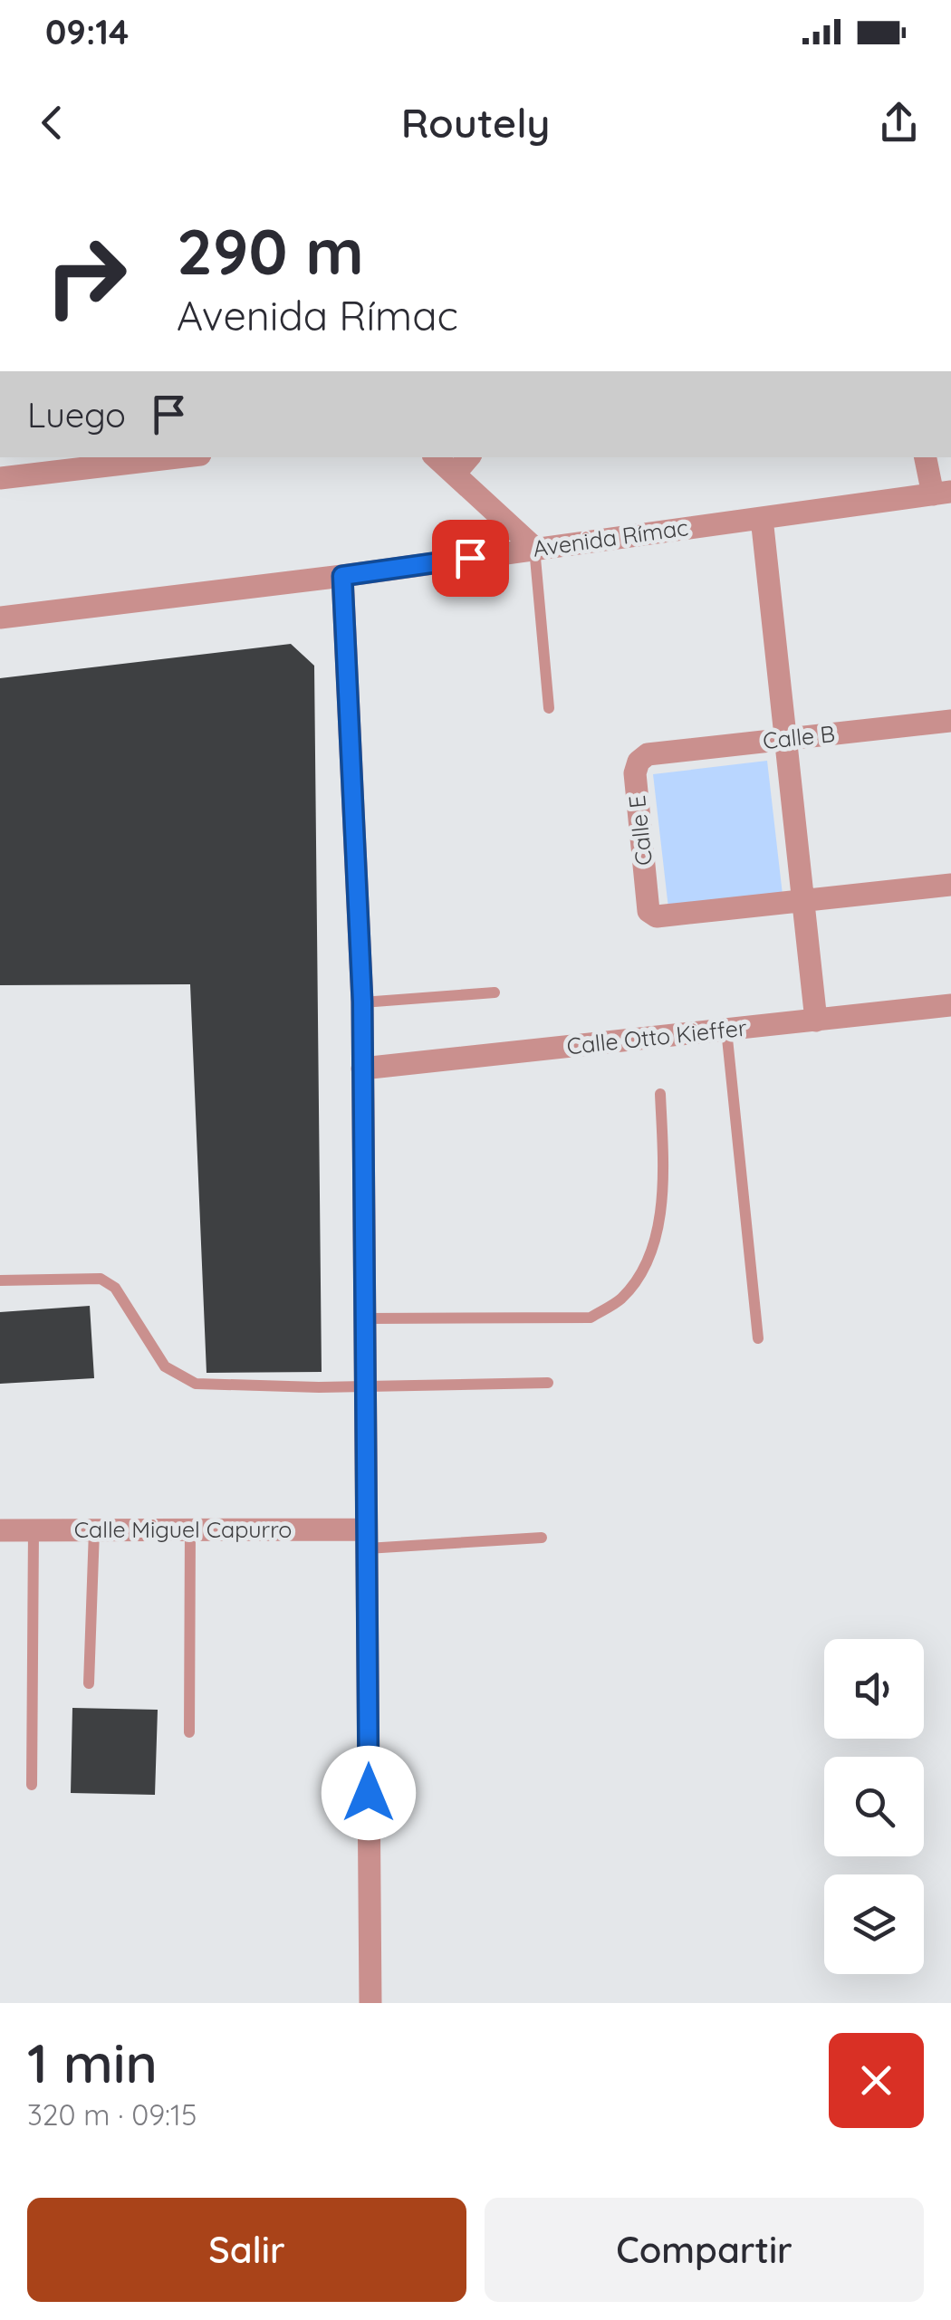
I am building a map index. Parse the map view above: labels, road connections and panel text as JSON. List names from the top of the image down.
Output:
{
  "streets": {
    "street": [
      "Avenida Rímac",
      "Calle B",
      "Calle E",
      "Calle Otto Kieffer",
      "Calle Miguel Capurro"
    ]
  },
  "crossings": [
    ["Calle B", "Calle E"]
  ],
  "page": {
    "status": "09:14",
    "header": "Routely",
    "turn": ["290 m", "Avenida Rímac"],
    "then": "Luego",
    "heading": ["1 min", "320 m · 09:15"],
    "buttons": ["Salir", "Compartir"]
  }
}
